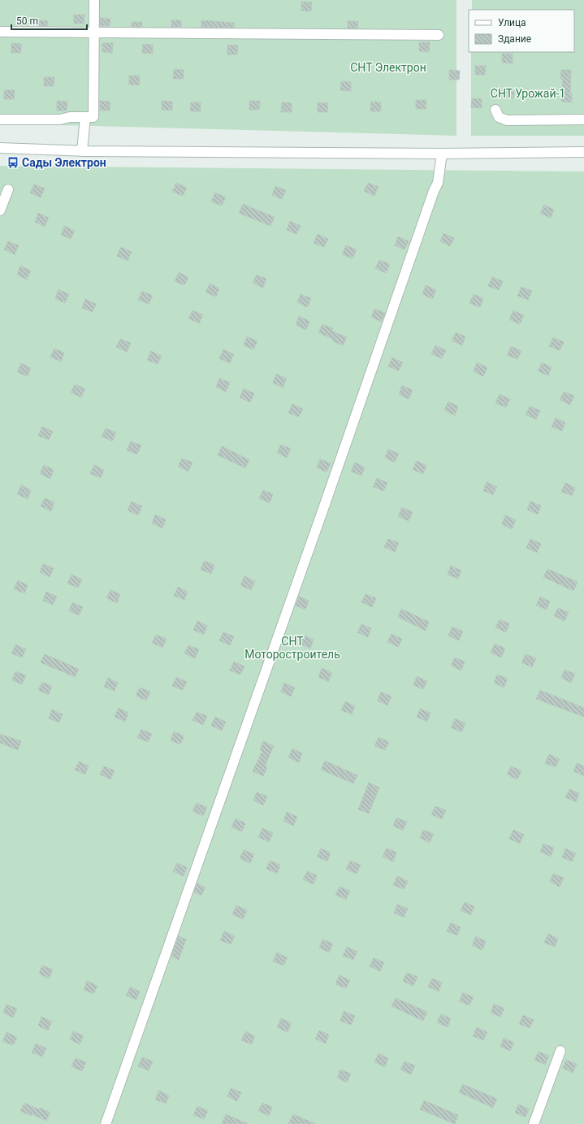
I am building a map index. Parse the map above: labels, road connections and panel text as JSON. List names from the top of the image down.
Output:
{
  "parks": ["СНТ Электрон", "СНТ Урожай-1", "СНТ Моторостроитель"],
  "places": {
    "bus stop": ["Сады Электрон"]
  },
  "legend": ["Улица", "Здание"],
  "scale_bar": "50 m"
}
